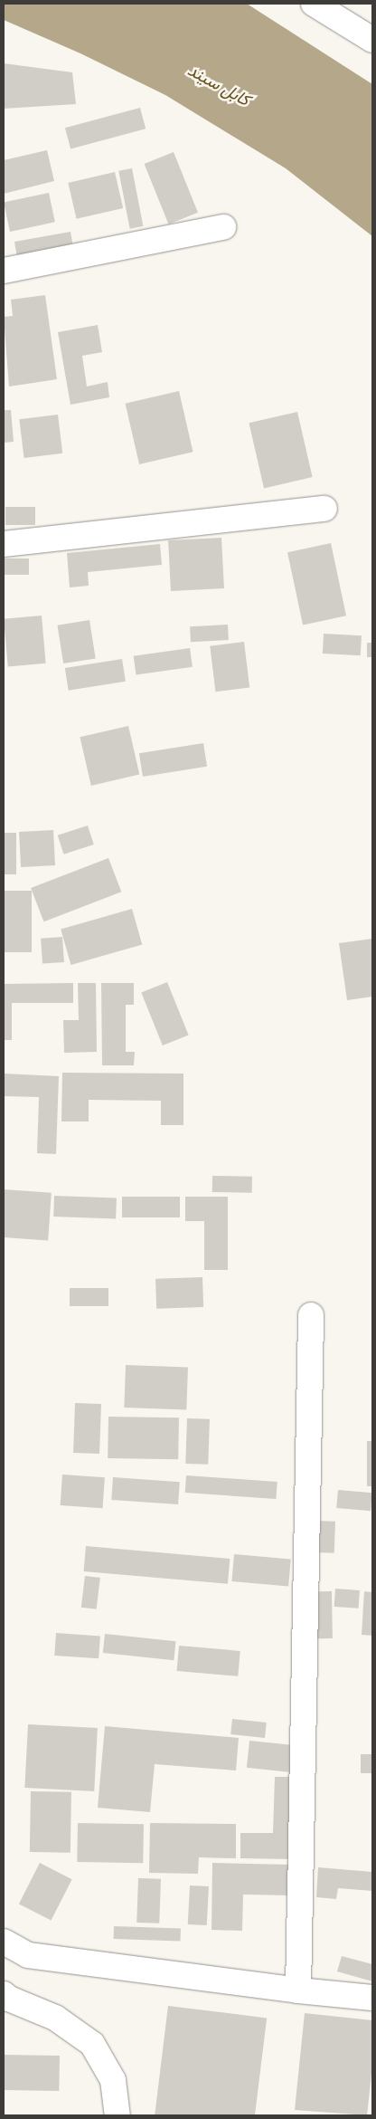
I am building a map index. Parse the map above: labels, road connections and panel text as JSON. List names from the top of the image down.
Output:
{
  "water": ["کابل سيند"]
}
